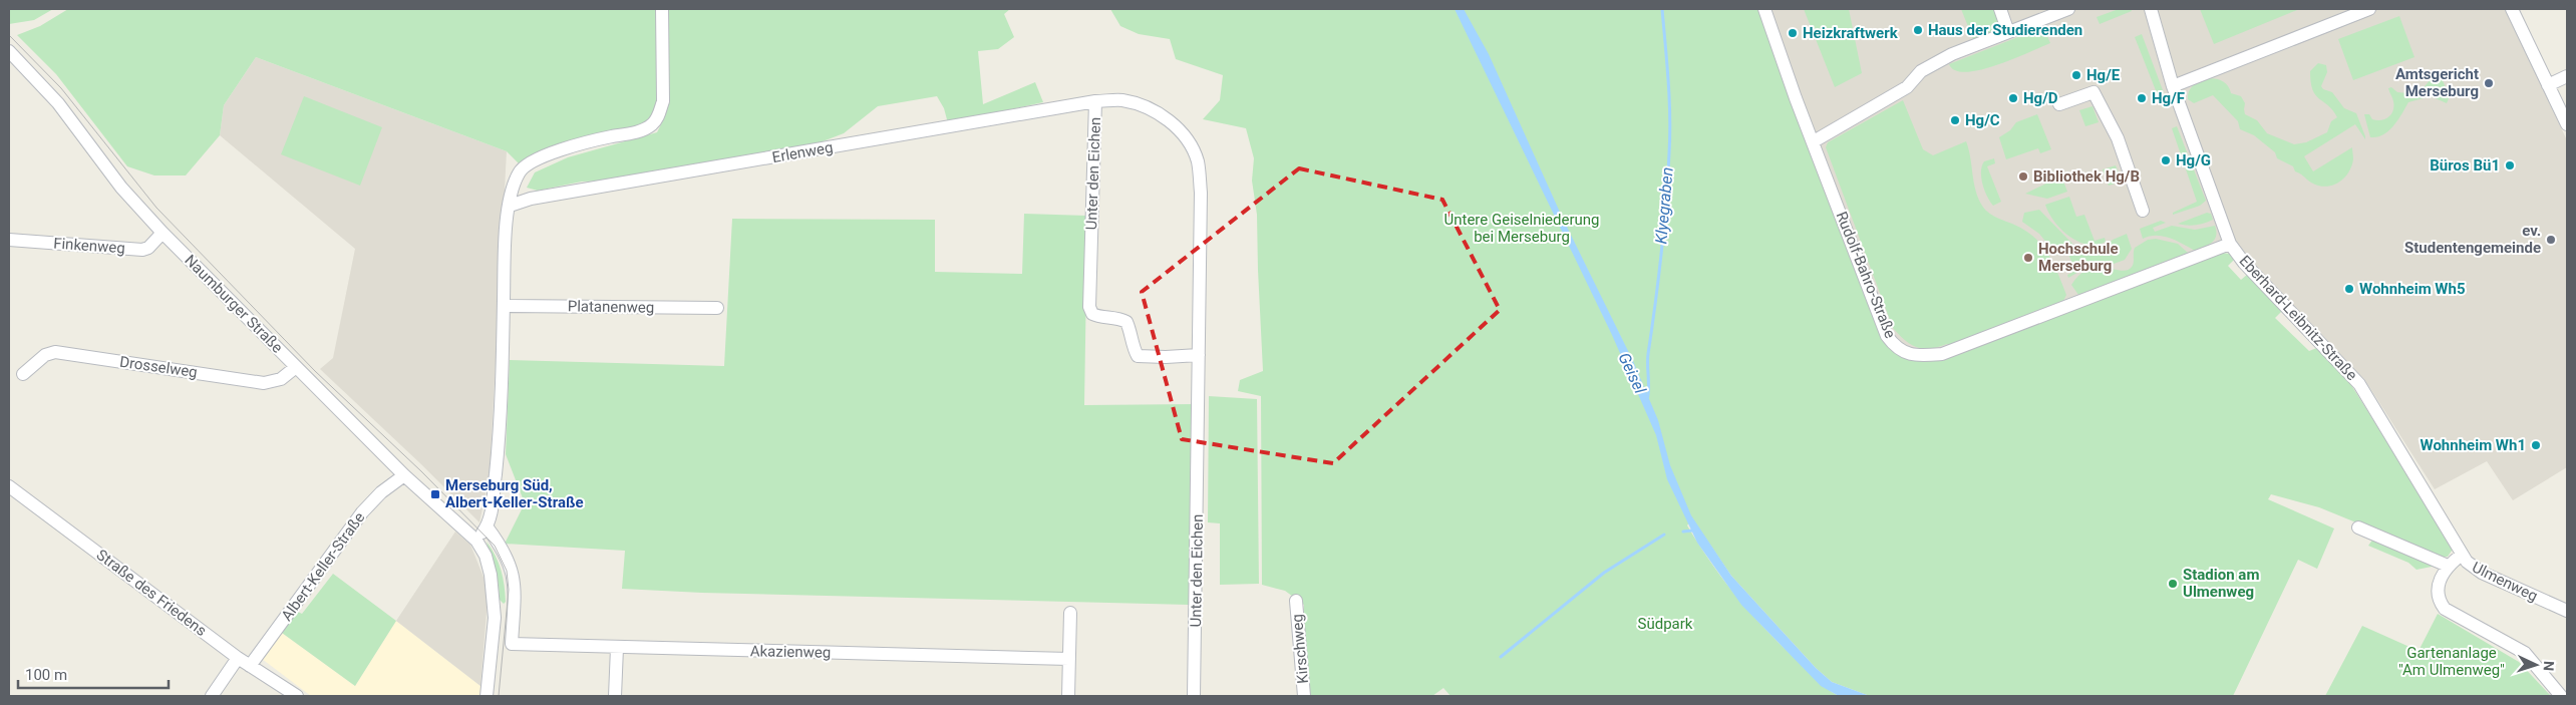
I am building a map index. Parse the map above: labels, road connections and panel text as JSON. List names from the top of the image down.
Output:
{
  "streets": {
    "street": [
      "Erlenweg",
      "Unter den Eichen",
      "Finkenweg",
      "Rudolf-Bahro-Straße",
      "Naumburger Straße",
      "Platanenweg",
      "Eberhard-Leibnitz-Straße",
      "Drosselweg",
      "Albert-Keller-Straße",
      "Ulmenweg",
      "Straße des Friedens",
      "Kirschweg",
      "Akazienweg"
    ]
  },
  "crossings": [
    ["Erlenweg", "Unter den Eichen"],
    ["Finkenweg", "Naumburger Straße"],
    ["Rudolf-Bahro-Straße", "Eberhard-Leibnitz-Straße"],
    ["Naumburger Straße", "Drosselweg"],
    ["Naumburger Straße", "Albert-Keller-Straße"],
    ["Eberhard-Leibnitz-Straße", "Ulmenweg"],
    ["Albert-Keller-Straße", "Straße des Friedens"]
  ],
  "water": ["Klyegraben", "Geisel"],
  "parks": ["Untere Geiselniederung bei Merseburg", "Südpark", "Gartenanlage \"Am Ulmenweg\""],
  "places": {
    "other": [
      "Haus der Studierenden",
      "Heizkraftwerk",
      "Hg/E",
      "Amtsgericht Merseburg",
      "Hg/D",
      "Hg/F",
      "Hg/C",
      "Hg/G",
      "Büros Bü1",
      "Bibliothek Hg/B",
      "ev. Studentengemeinde",
      "Hochschule Merseburg",
      "Wohnheim Wh5",
      "Wohnheim Wh1",
      "Stadion am Ulmenweg"
    ],
    "transit": ["Merseburg Süd, Albert-Keller-Straße"]
  },
  "scale_bar": "100 m",
  "north": "right"
}
